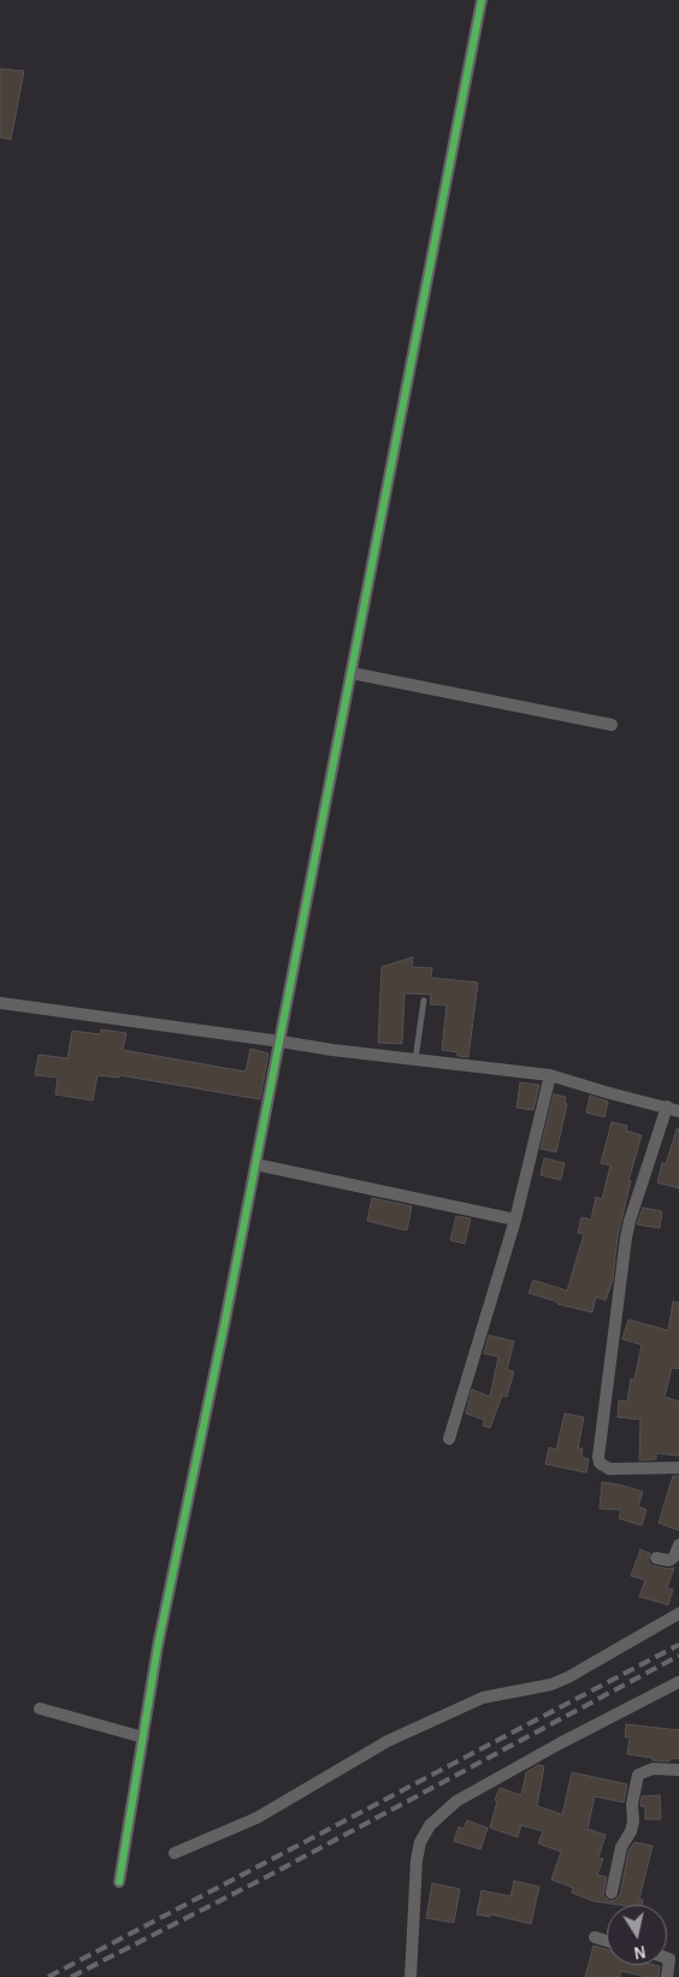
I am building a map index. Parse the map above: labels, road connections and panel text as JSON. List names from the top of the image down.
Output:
{
  "north": "bottom"
}
